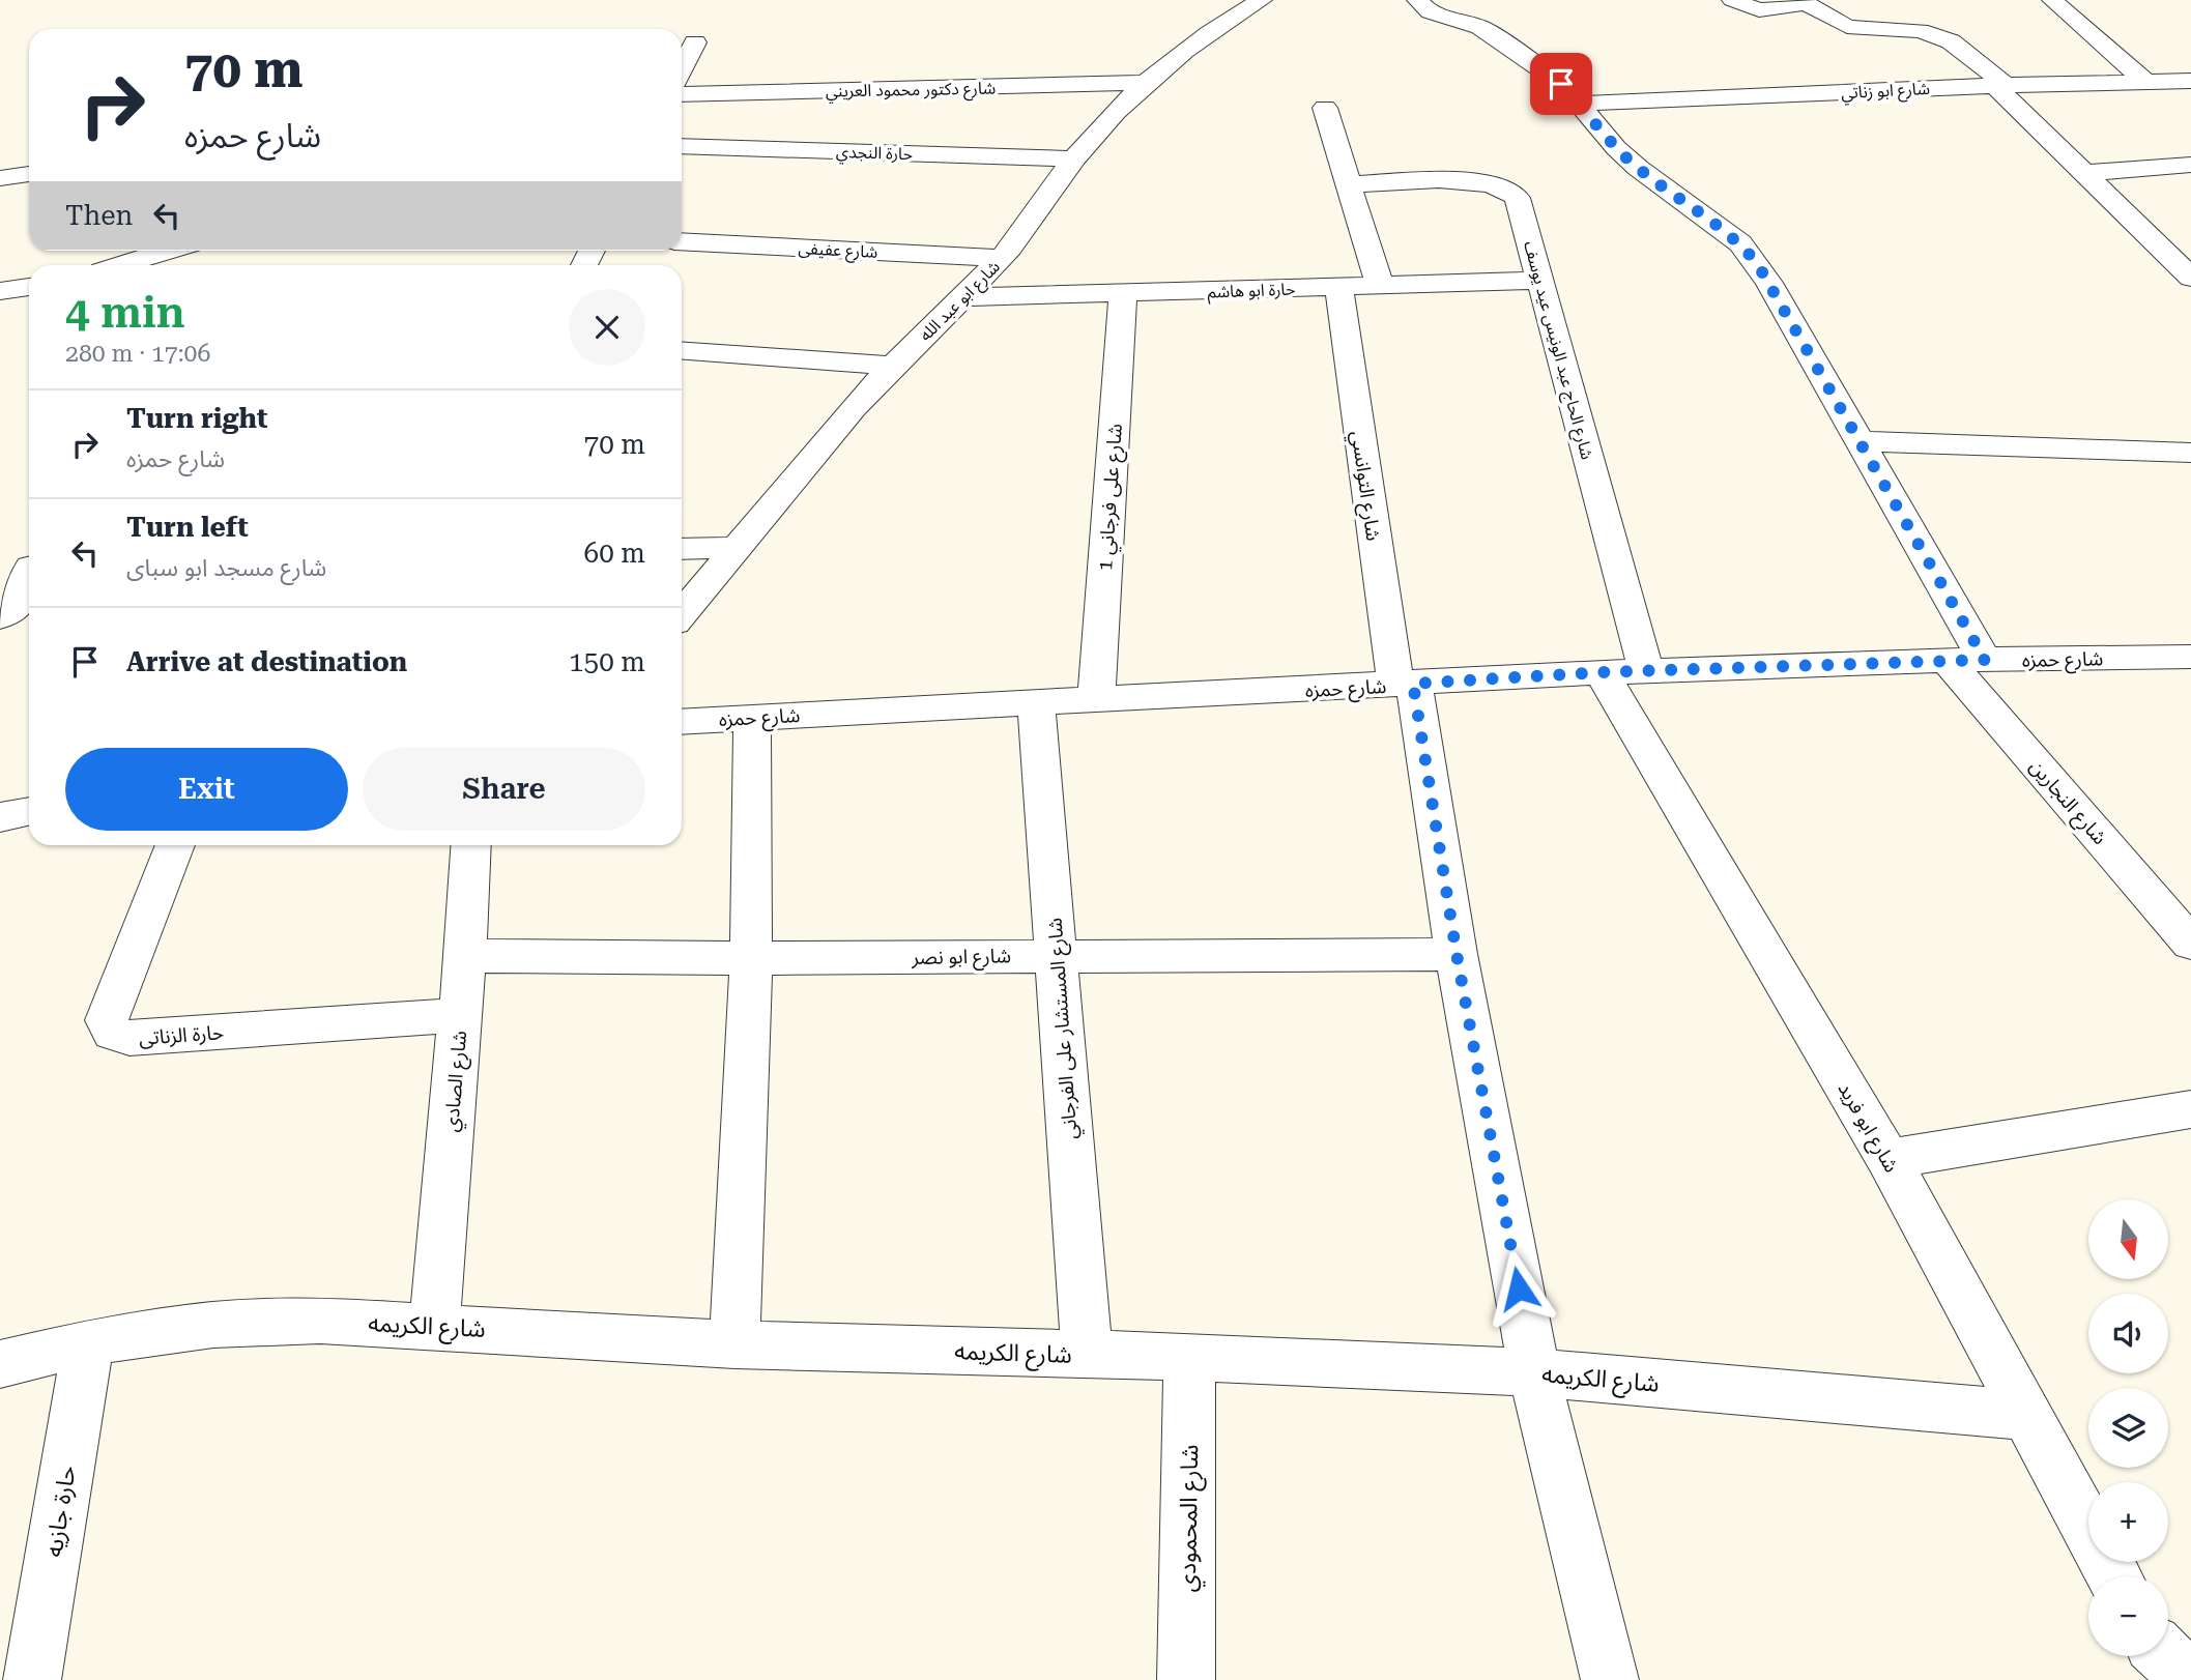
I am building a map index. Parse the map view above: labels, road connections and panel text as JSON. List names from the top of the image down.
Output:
{
  "streets": {
    "street": [
      "شارع دكتور محمود العريني",
      "شارع ابو زناتي",
      "حارة النجدي",
      "شارع عفيفى",
      "حارة ابو هاشم",
      "شارع ابو عبد الله",
      "شارع الحاج عبد الونيس عيد يوسف",
      "شارع التوانسي",
      "شارع على فرجاني 1",
      "شارع حمزه",
      "شارع النجارين",
      "شارع ابو نصر",
      "شارع المستشار على الفرجاني",
      "حارة الزناتى",
      "شارع الصادي",
      "شارع ابو فريد",
      "شارع الكريمه",
      "حارة جازيه",
      "شارع المحمودي"
    ]
  },
  "crossings": [
    ["شارع دكتور محمود العريني", "شارع ابو عبد الله"],
    ["حارة النجدي", "شارع ابو عبد الله"],
    ["شارع عفيفى", "شارع ابو عبد الله"],
    ["حارة ابو هاشم", "شارع ابو عبد الله"],
    ["حارة ابو هاشم", "شارع الحاج عبد الونيس عيد يوسف"],
    ["حارة ابو هاشم", "شارع التوانسي"],
    ["حارة ابو هاشم", "شارع على فرجاني 1"],
    ["شارع الحاج عبد الونيس عيد يوسف", "شارع حمزه"],
    ["شارع التوانسي", "شارع حمزه"],
    ["شارع التوانسي", "شارع ابو نصر"],
    ["شارع التوانسي", "شارع الكريمه"],
    ["شارع على فرجاني 1", "شارع حمزه"],
    ["شارع حمزه", "شارع النجارين"],
    ["شارع حمزه", "شارع المستشار على الفرجاني"],
    ["شارع حمزه", "شارع ابو فريد"],
    ["شارع ابو نصر", "شارع المستشار على الفرجاني"],
    ["شارع ابو نصر", "شارع الصادي"],
    ["شارع المستشار على الفرجاني", "شارع الكريمه"],
    ["حارة الزناتى", "شارع الصادي"],
    ["شارع الصادي", "شارع الكريمه"],
    ["شارع ابو فريد", "شارع الكريمه"],
    ["شارع الكريمه", "حارة جازيه"],
    ["شارع الكريمه", "شارع المحمودي"]
  ],
  "north": "bottom",
  "page": {
    "turn": ["70 m", "شارع حمزه"],
    "then": "Then",
    "heading": ["4 min", "280 m · 17:06"],
    "list": [
      {
        "name": "Turn right",
        "note": "شارع حمزه",
        "value": "70 m"
      },
      {
        "name": "Turn left",
        "note": "شارع مسجد ابو سباى",
        "value": "60 m"
      },
      {
        "name": "Arrive at destination",
        "value": "150 m"
      }
    ],
    "buttons": ["Exit", "Share"],
    "map_buttons": ["+", "−"]
  }
}
